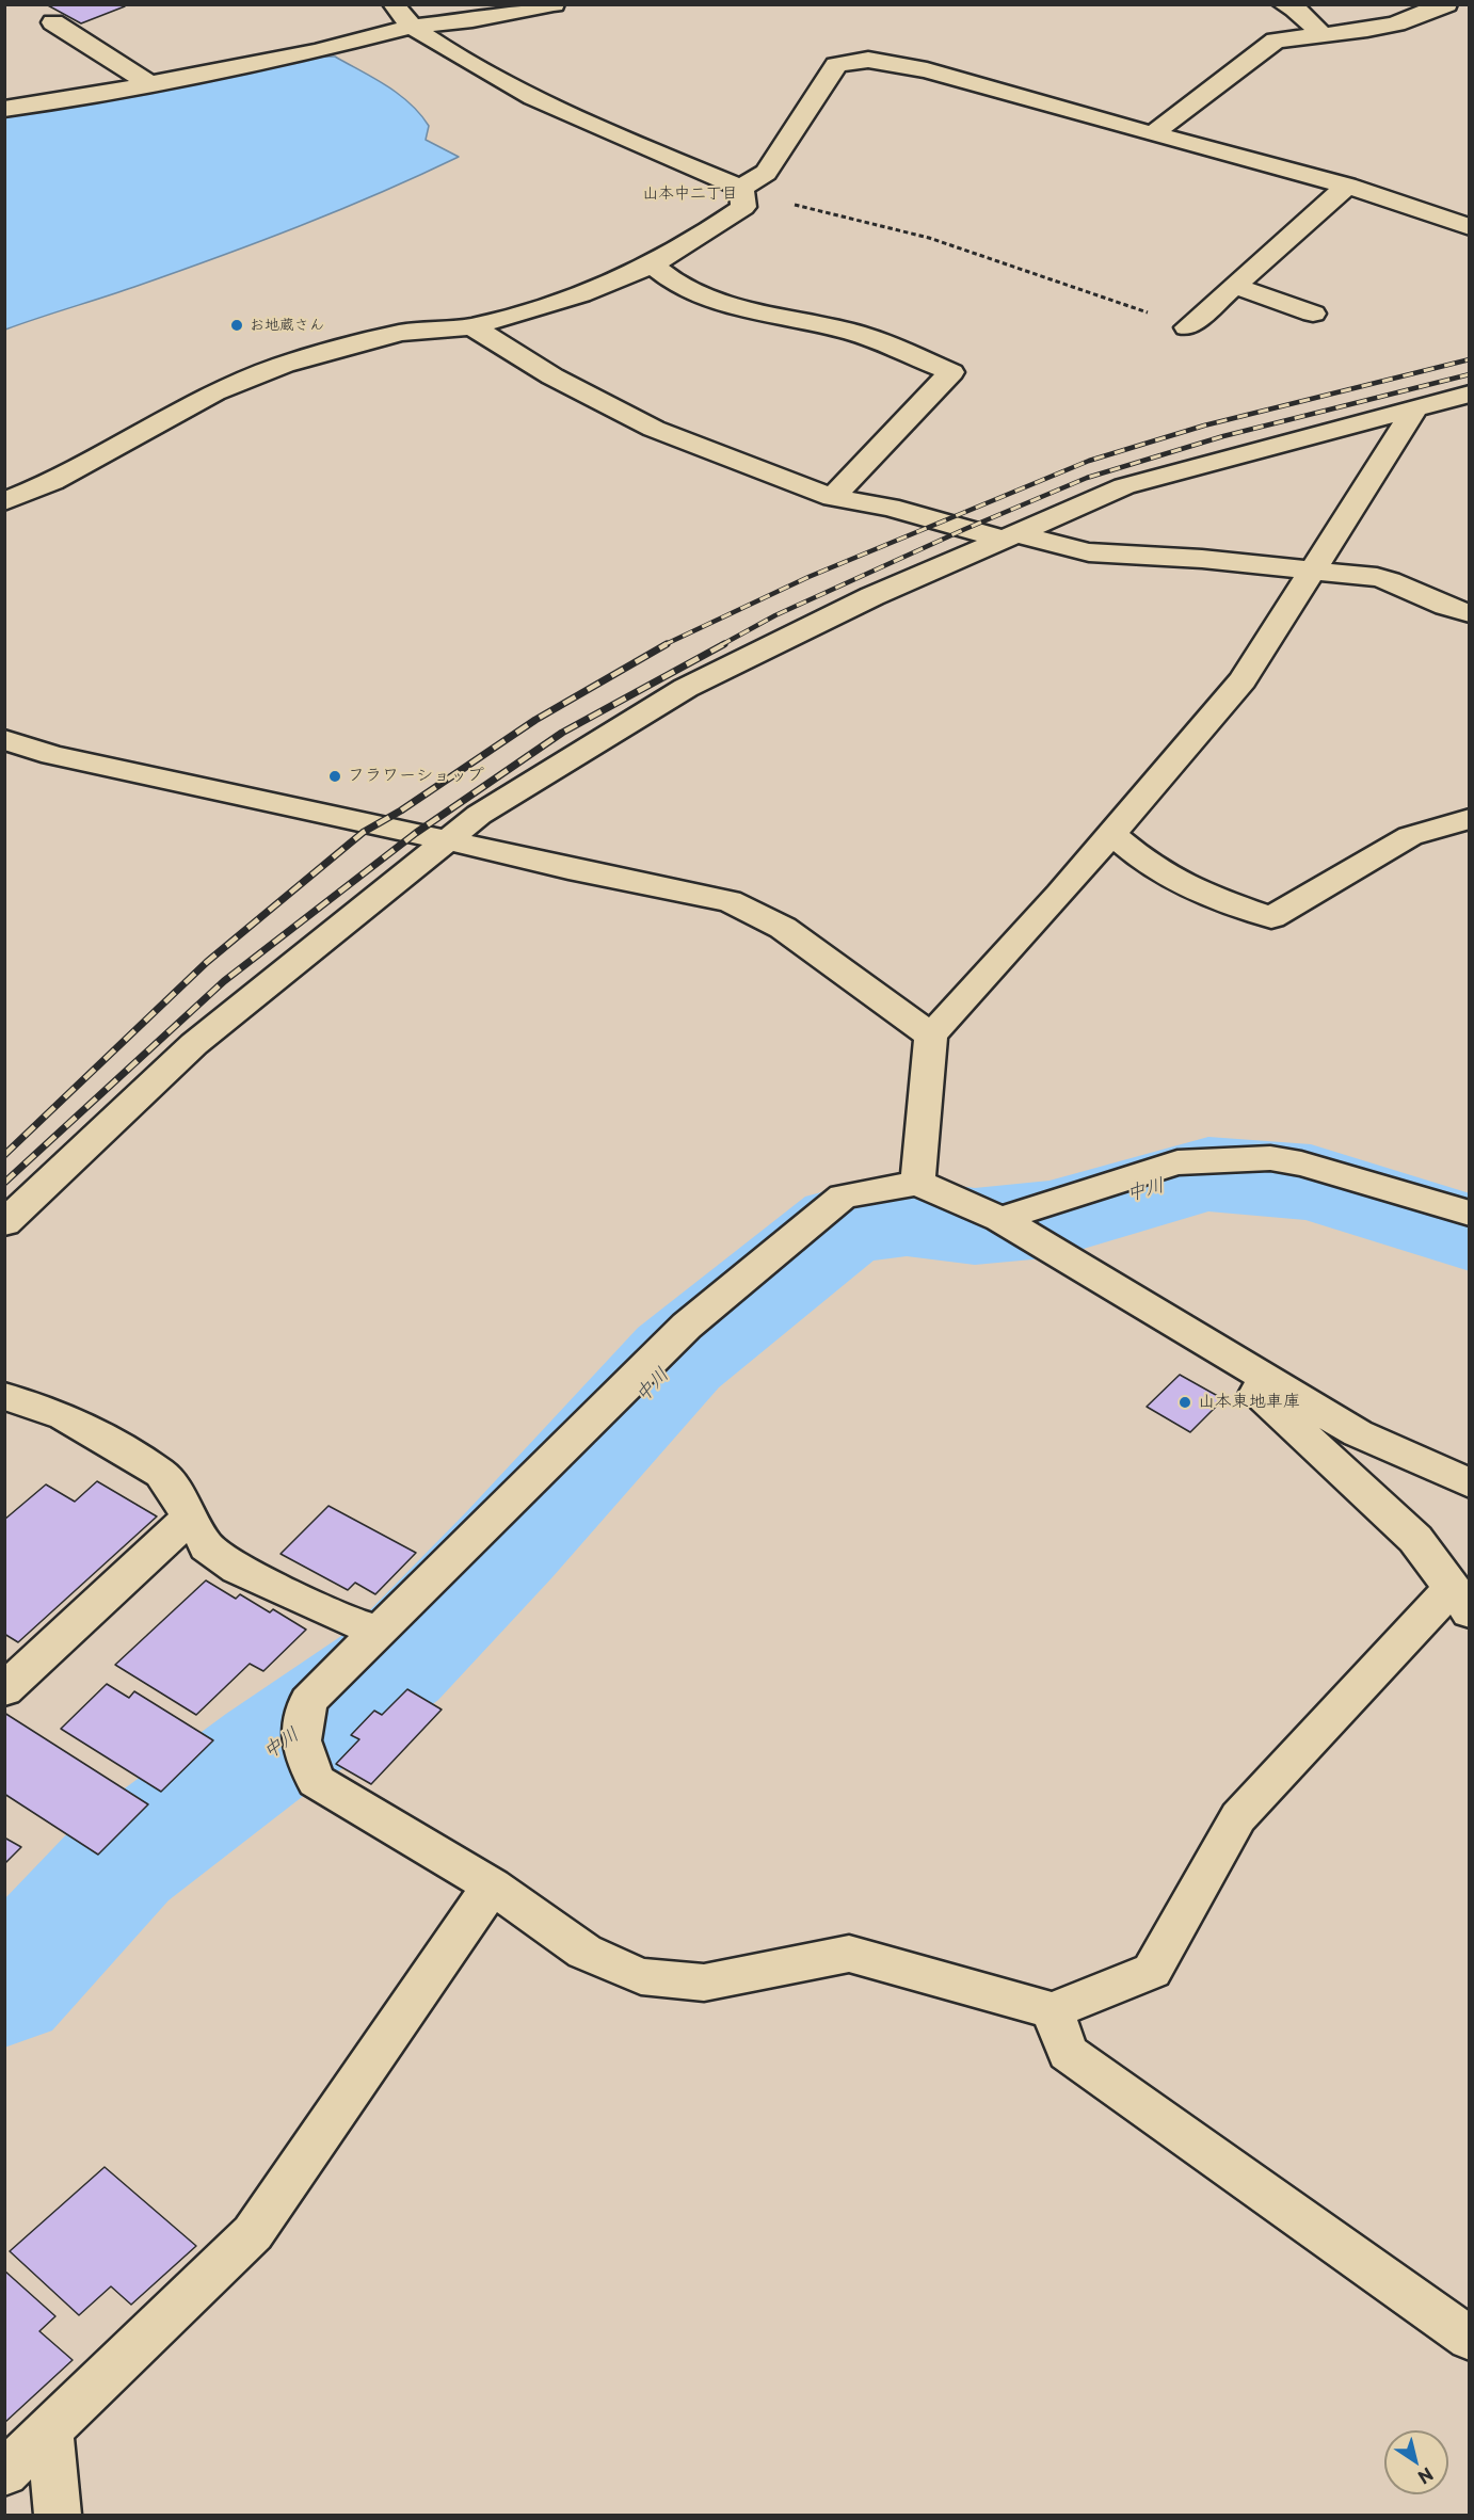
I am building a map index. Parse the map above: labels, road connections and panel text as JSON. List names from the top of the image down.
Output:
{
  "districts": ["山本中二丁目"],
  "water": ["中川"],
  "places": ["お地蔵さん", "フラワーショップ", "山本東地車庫"],
  "north": "bottom right"
}
